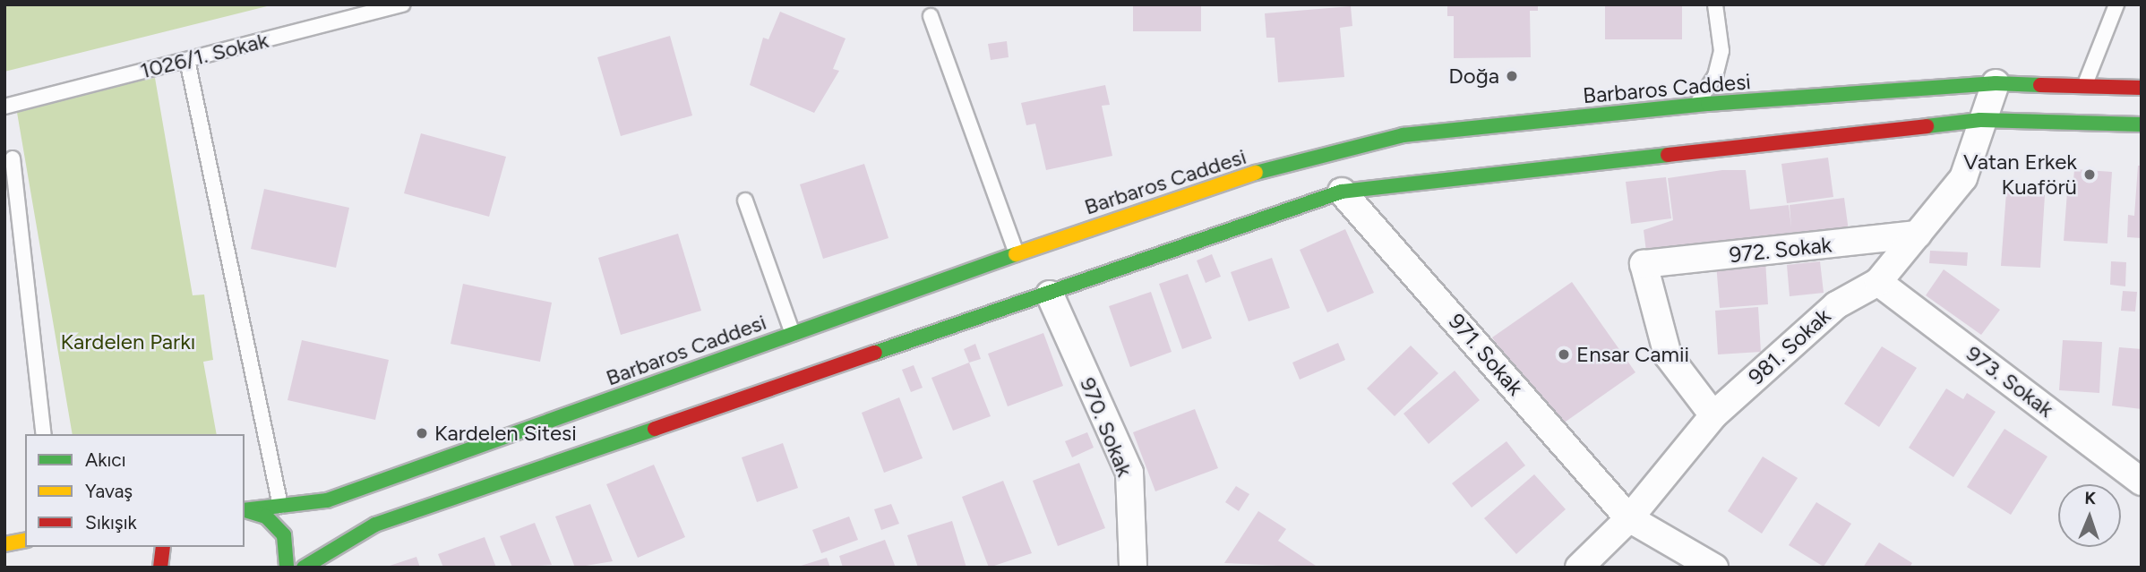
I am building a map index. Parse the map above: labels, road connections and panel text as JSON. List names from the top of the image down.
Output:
{
  "streets": {
    "main road": ["Barbaros Caddesi"],
    "street": [
      "972. Sokak",
      "981. Sokak",
      "971. Sokak",
      "973. Sokak",
      "970. Sokak"
    ],
    "lane": ["1026/1. Sokak"]
  },
  "crossings": [
    ["Barbaros Caddesi", "981. Sokak"],
    ["972. Sokak", "981. Sokak"],
    ["981. Sokak", "971. Sokak"],
    ["981. Sokak", "973. Sokak"]
  ],
  "parks": ["Kardelen Parkı"],
  "places": [
    "Doğa",
    "Vatan Erkek Kuaförü",
    "Ensar Camii",
    "Kardelen Sitesi"
  ],
  "legend": ["Akıcı", "Yavaş", "Sıkışık"],
  "north": "top"
}
